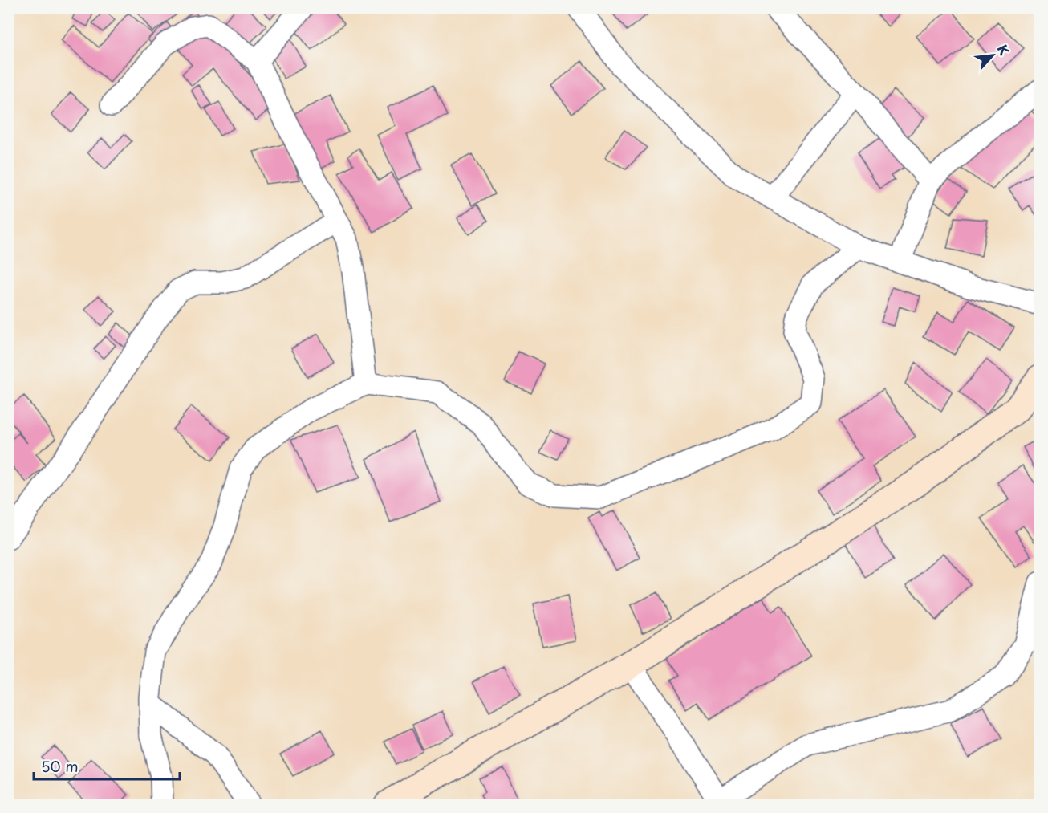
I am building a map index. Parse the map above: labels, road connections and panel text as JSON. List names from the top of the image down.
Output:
{
  "scale_bar": "50 m",
  "north": "top right"
}
